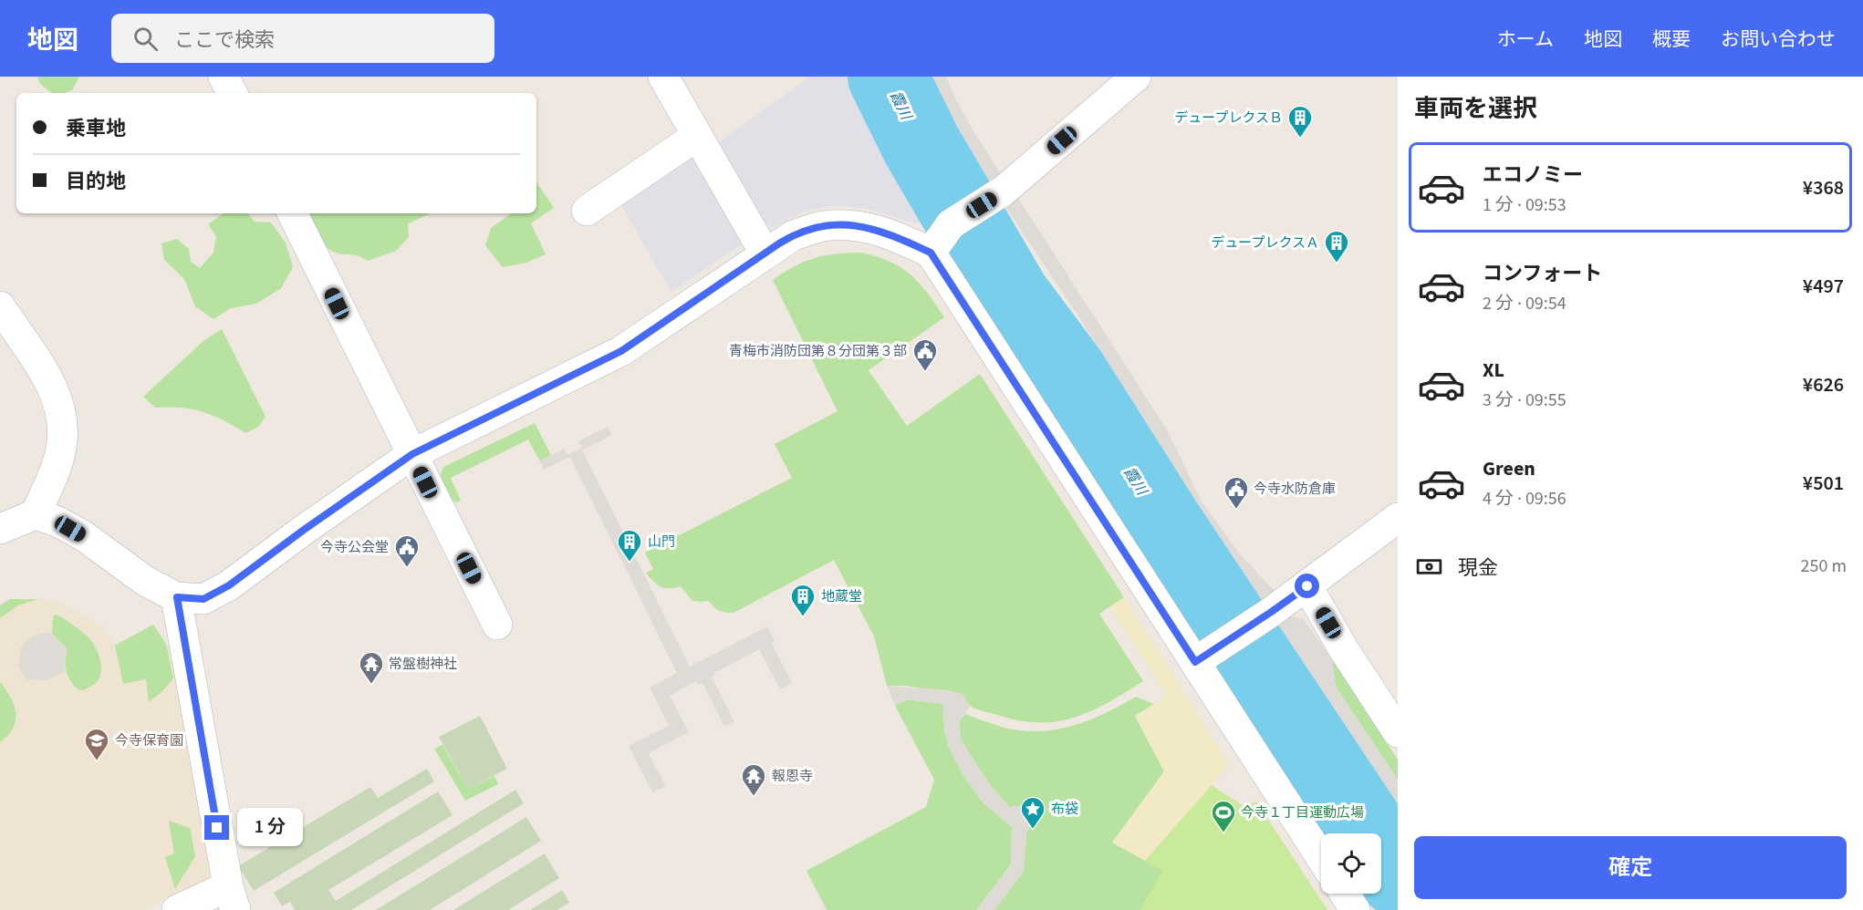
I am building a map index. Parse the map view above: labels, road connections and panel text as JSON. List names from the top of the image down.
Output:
{
  "water": ["霞川"],
  "places": {
    "building": [
      "デュープレクスＢ",
      "デュープレクスＡ",
      "山門",
      "地蔵堂"
    ],
    "public building": ["青梅市消防団第８分団第３部", "今寺水防倉庫", "今寺公会堂"],
    "temple": ["常盤樹神社", "報恩寺"],
    "school or university": ["今寺保育園"],
    "place": ["布袋"],
    "sports": ["今寺１丁目運動広場"]
  },
  "page": {
    "header": "地図",
    "search": "ここで検索",
    "nav": [
      "ホーム",
      "地図",
      "概要",
      "お問い合わせ"
    ],
    "heading": "車両を選択",
    "banner": ["乗車地", "目的地"],
    "list": [
      {
        "name": "エコノミー",
        "note": "1 分 · 09:53",
        "value": "¥368"
      },
      {
        "name": "コンフォート",
        "note": "2 分 · 09:54",
        "value": "¥497"
      },
      {
        "name": "XL",
        "note": "3 分 · 09:55",
        "value": "¥626"
      },
      {
        "name": "Green",
        "note": "4 分 · 09:56",
        "value": "¥501"
      }
    ],
    "pay": ["現金", "250 m"],
    "bubble": "1 分",
    "buttons": "確定"
  }
}
